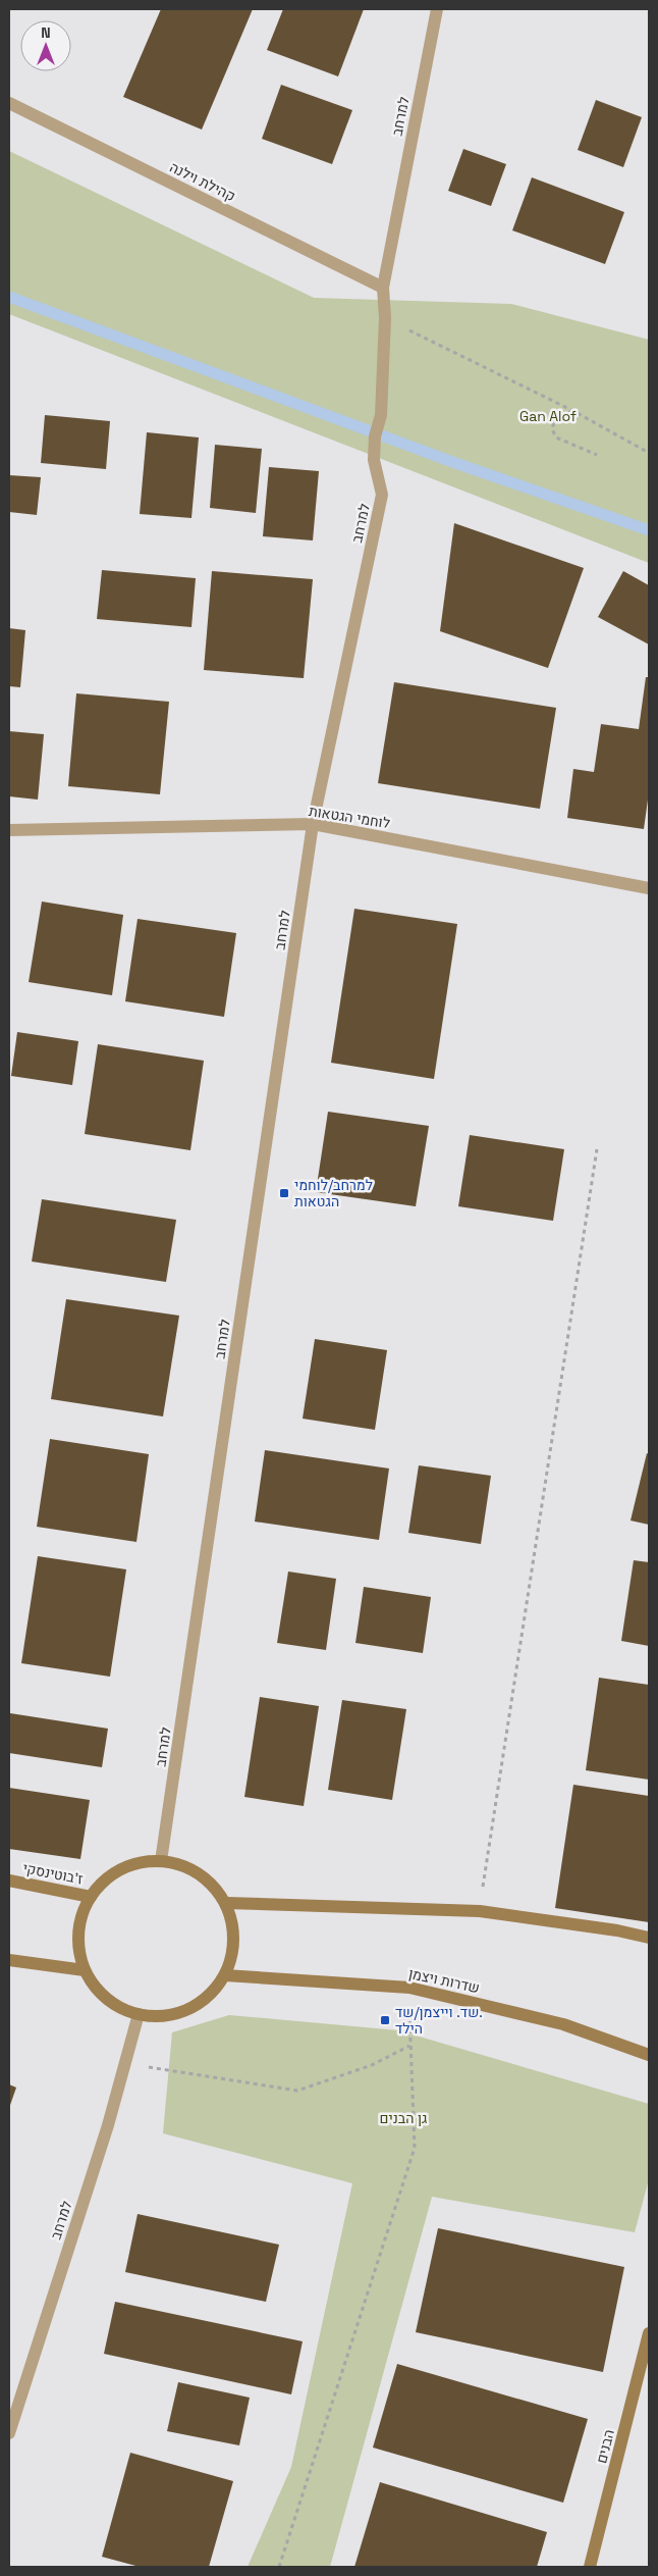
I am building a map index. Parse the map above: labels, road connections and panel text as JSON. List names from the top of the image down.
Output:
{
  "streets": {
    "street": [
      "למרחב",
      "קהילת וילנה",
      "לוחמי הגטאות",
      "ז'בוטינסקי",
      "שדרות ויצמן",
      "הבנים"
    ]
  },
  "crossings": [
    ["למרחב", "קהילת וילנה"],
    ["למרחב", "לוחמי הגטאות"],
    ["למרחב", "ז'בוטינסקי"],
    ["למרחב", "שדרות ויצמן"],
    ["ז'בוטינסקי", "שדרות ויצמן"]
  ],
  "parks": ["Gan Alof", "גן הבנים"],
  "places": {
    "transit": ["למרחב/לוחמי הגטאות", "שד. וייצמן/שד. הילד"]
  },
  "north": "top"
}
